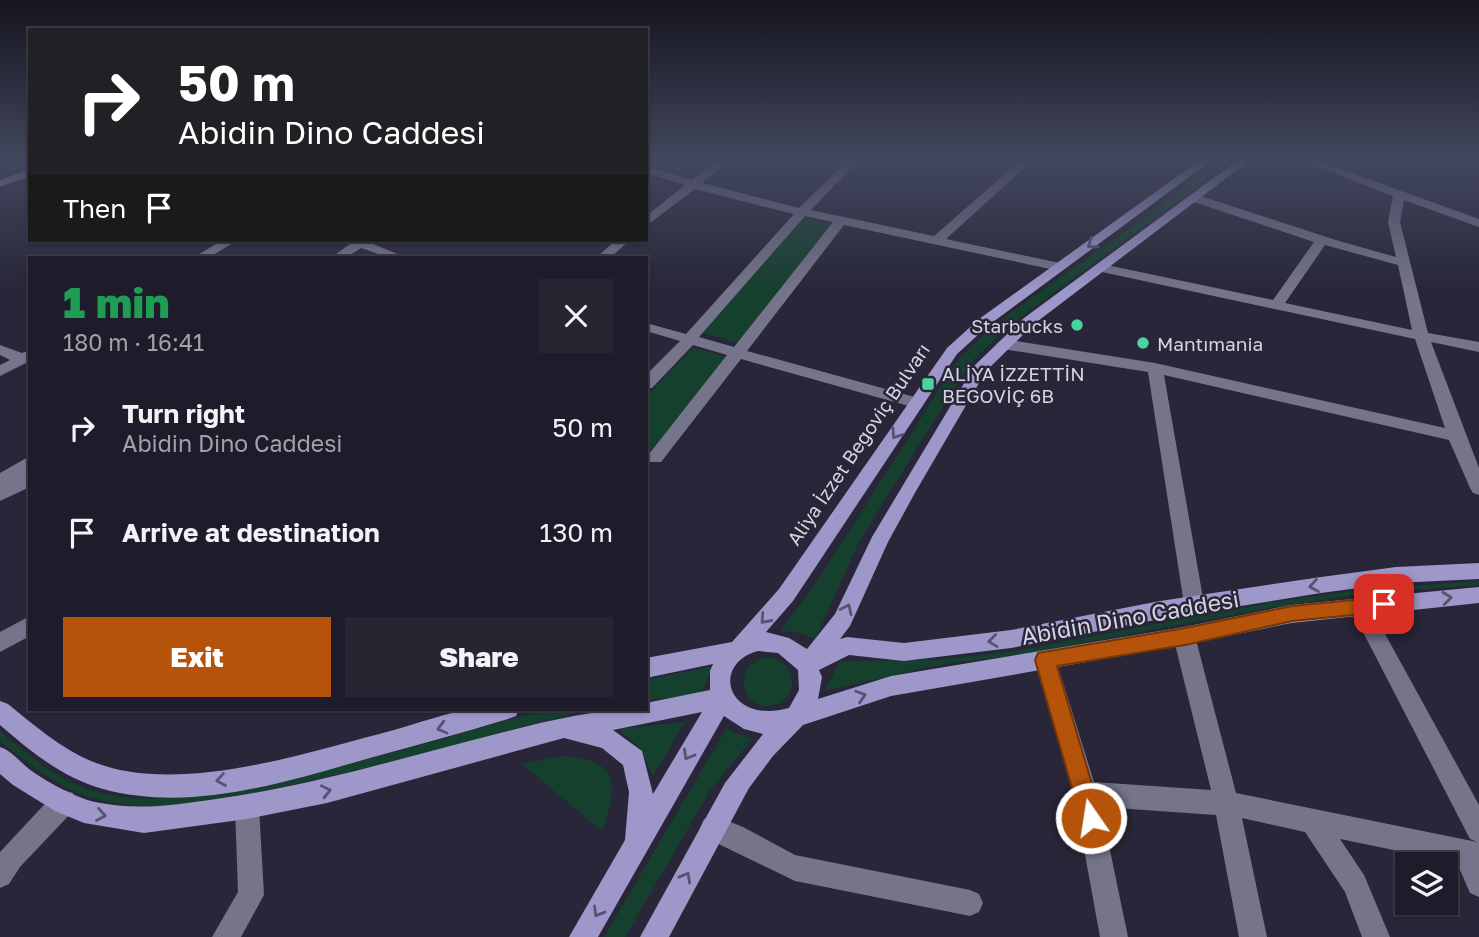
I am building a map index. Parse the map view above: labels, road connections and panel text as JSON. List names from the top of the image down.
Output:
{
  "streets": {
    "main road": ["Aliya İzzet Begoviç Bulvarı", "Abidin Dino Caddesi"]
  },
  "crossings": [
    ["Aliya İzzet Begoviç Bulvarı", "Abidin Dino Caddesi"]
  ],
  "places": {
    "other": ["Starbucks", "Mantımania"],
    "transit": ["ALİYA İZZETTİN BEGOVİÇ 6B"]
  },
  "page": {
    "turn": ["50 m", "Abidin Dino Caddesi"],
    "then": "Then",
    "heading": ["1 min", "180 m · 16:41"],
    "list": [
      {
        "name": "Turn right",
        "note": "Abidin Dino Caddesi",
        "value": "50 m"
      },
      {
        "name": "Arrive at destination",
        "value": "130 m"
      }
    ],
    "buttons": ["Exit", "Share"]
  }
}
